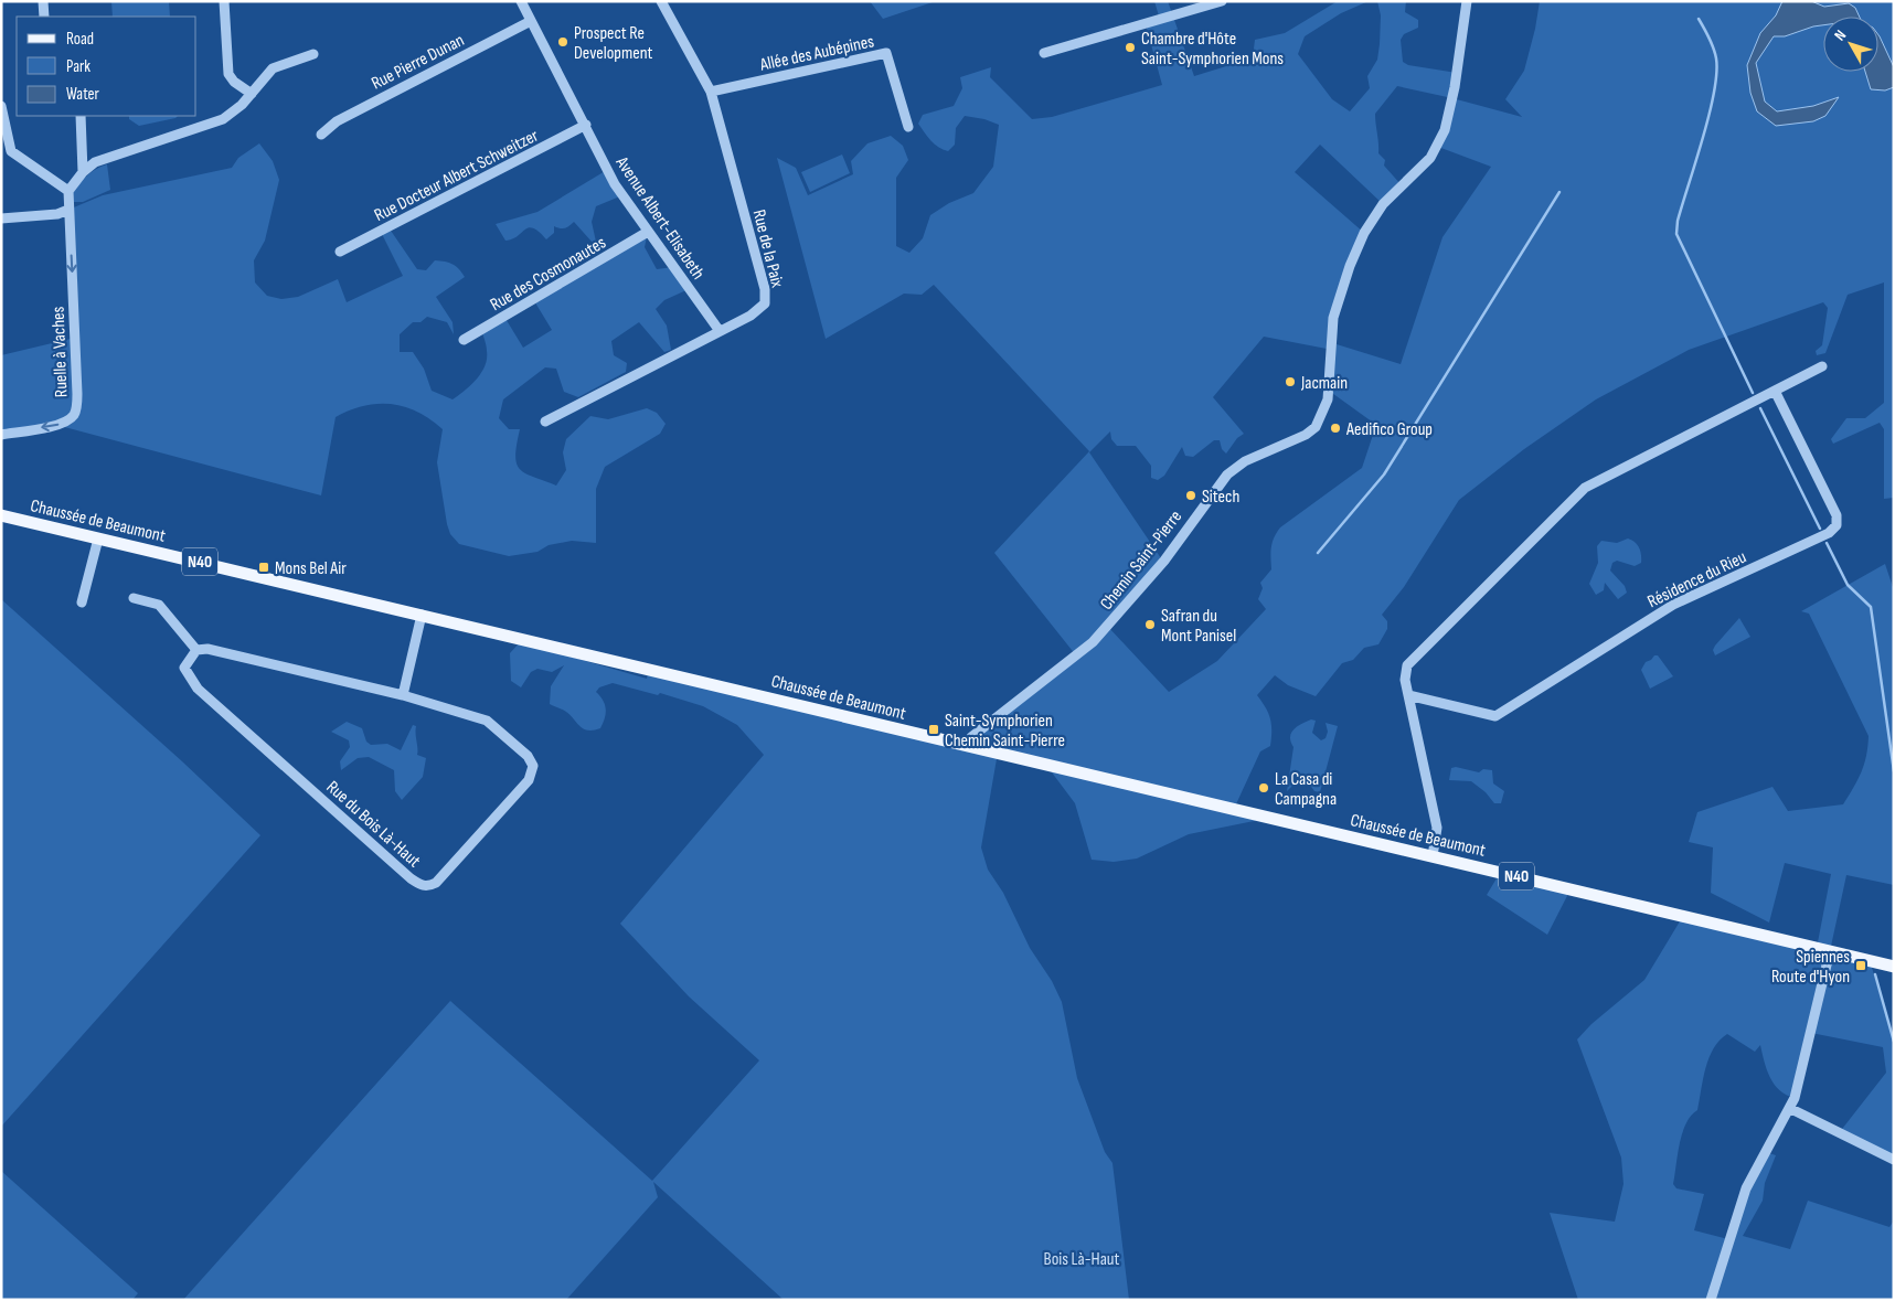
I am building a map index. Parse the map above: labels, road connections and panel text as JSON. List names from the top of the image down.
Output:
{
  "streets": {
    "main road": ["Chaussée de Beaumont", "N40"],
    "street": [
      "Allée des Aubépines",
      "Rue Pierre Dunan",
      "Rue Docteur Albert Schweitzer",
      "Avenue Albert-Elisabeth",
      "Rue de la Paix",
      "Rue des Cosmonautes",
      "Ruelle à Vaches",
      "Chemin Saint-Pierre",
      "Résidence du Rieu",
      "Rue du Bois Là-Haut"
    ]
  },
  "crossings": [
    ["Allée des Aubépines", "Rue de la Paix"],
    ["Rue Pierre Dunan", "Avenue Albert-Elisabeth"],
    ["Rue Docteur Albert Schweitzer", "Avenue Albert-Elisabeth"],
    ["Avenue Albert-Elisabeth", "Rue de la Paix"],
    ["Avenue Albert-Elisabeth", "Rue des Cosmonautes"],
    ["Chaussée de Beaumont", "Chemin Saint-Pierre"]
  ],
  "one_way": ["Ruelle à Vaches"],
  "parks": ["Bois Là-Haut"],
  "places": {
    "other": [
      "Prospect Re Development",
      "Chambre d'Hôte Saint-Symphorien Mons",
      "Jacmain",
      "Aedifico Group",
      "Sitech",
      "Safran du Mont Panisel",
      "La Casa di Campagna"
    ],
    "transit": ["Mons Bel Air", "Saint-Symphorien Chemin Saint-Pierre", "Spiennes Route d'Hyon"]
  },
  "legend": ["Road", "Park", "Water"],
  "north": "top left"
}
